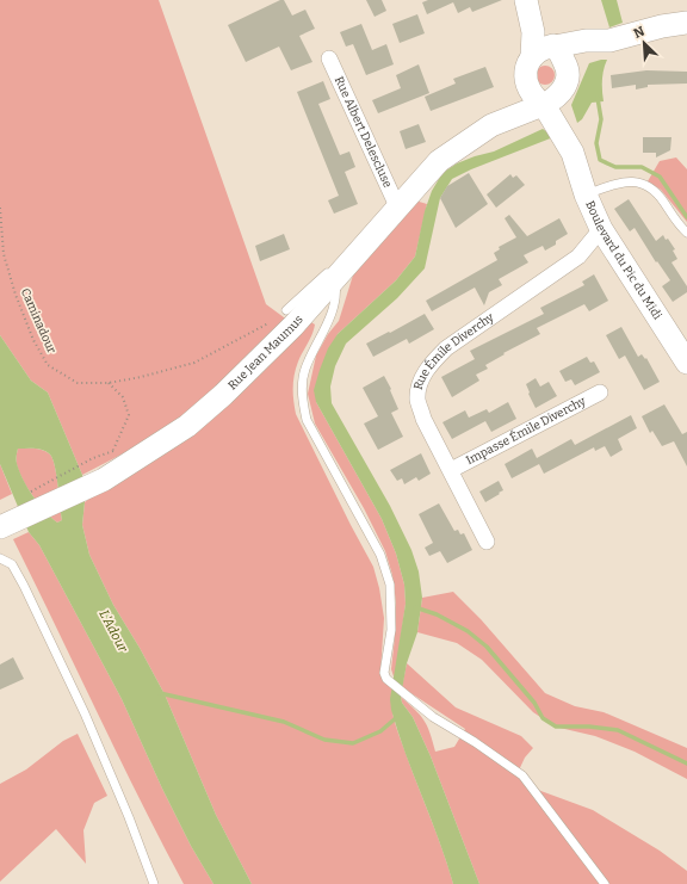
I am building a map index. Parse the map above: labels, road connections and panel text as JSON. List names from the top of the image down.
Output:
{
  "streets": {
    "main road": ["Boulevard du Pic du Midi", "Rue Jean Maumus"],
    "street": ["Rue Albert Delescluse", "Rue Émile Diverchy", "Impasse Émile Diverchy"],
    "path": ["Caminadour"]
  },
  "crossings": [
    ["Rue Albert Delescluse", "Rue Jean Maumus"],
    ["Boulevard du Pic du Midi", "Rue Émile Diverchy"],
    ["Rue Émile Diverchy", "Impasse Émile Diverchy"]
  ],
  "water": ["L'Adour"],
  "north": "top left"
}
